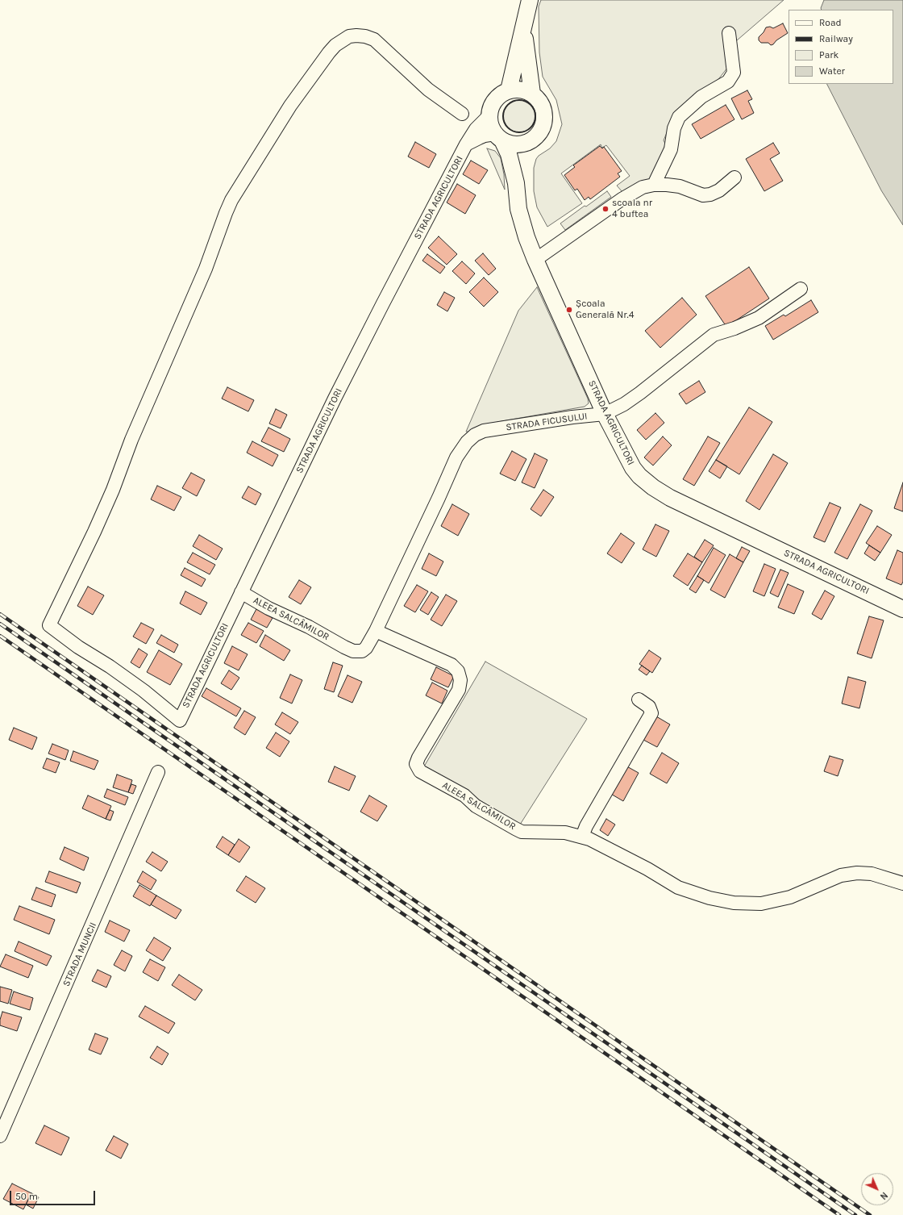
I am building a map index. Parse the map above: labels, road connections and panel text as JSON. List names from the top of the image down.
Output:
{
  "streets": {
    "main road": ["STRADA AGRICULTORI"],
    "street": ["STRADA FICUSULUI", "ALEEA SALCÂMILOR", "STRADA MUNCII"]
  },
  "crossings": [
    ["STRADA AGRICULTORI", "STRADA FICUSULUI"],
    ["STRADA AGRICULTORI", "ALEEA SALCÂMILOR"],
    ["STRADA FICUSULUI", "ALEEA SALCÂMILOR"]
  ],
  "places": ["scoala nr 4 buftea", "Școala Generală Nr.4"],
  "legend": [
    "Road",
    "Railway",
    "Park",
    "Water"
  ],
  "scale_bar": "50 m",
  "north": "bottom right"
}
